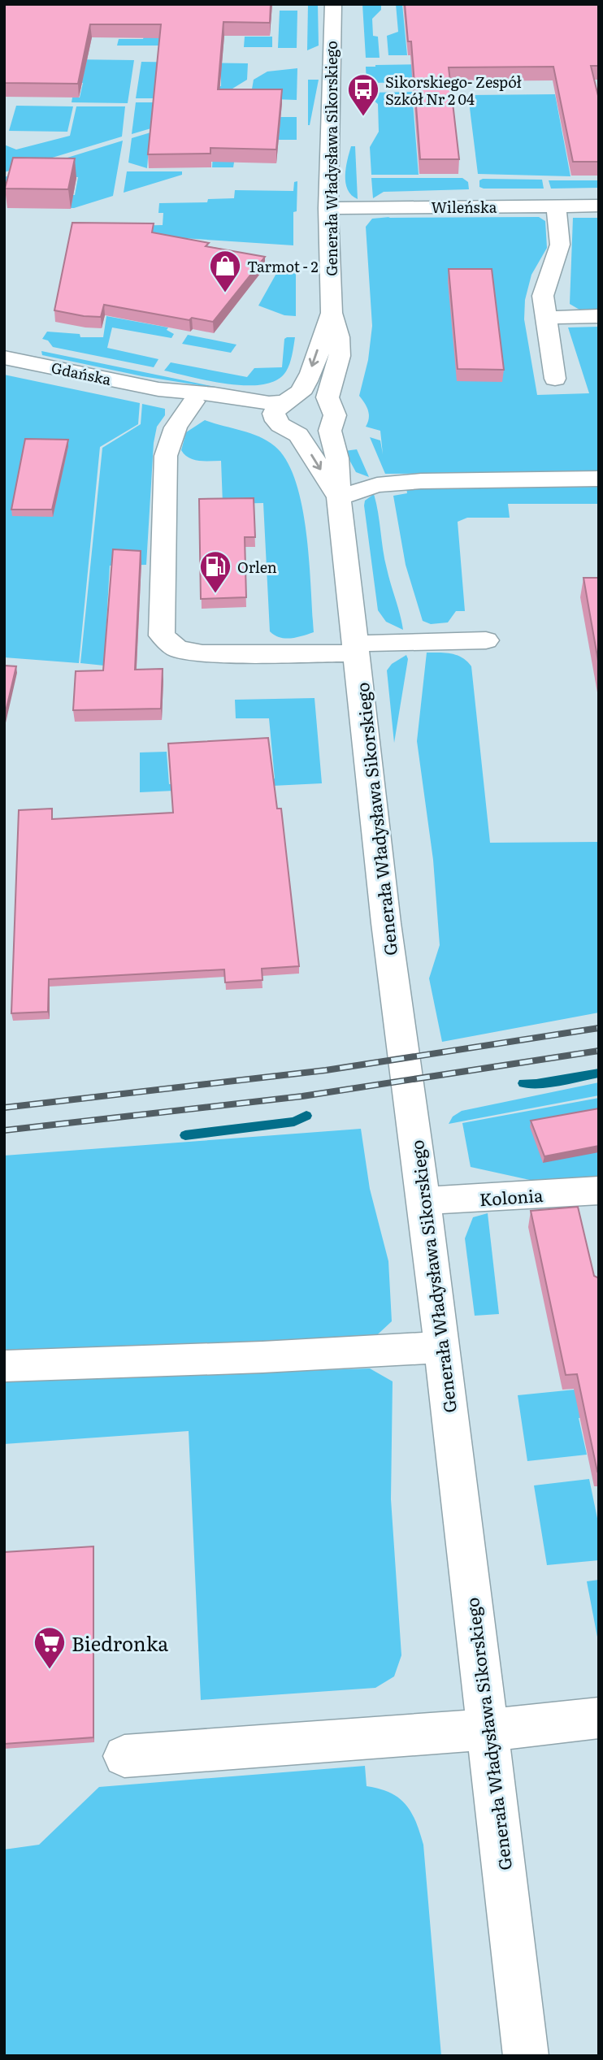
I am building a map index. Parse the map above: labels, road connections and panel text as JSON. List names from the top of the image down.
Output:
{
  "streets": {
    "street": [
      "Generała Władysława Sikorskiego",
      "Wileńska",
      "Gdańska",
      "Kolonia"
    ]
  },
  "crossings": [
    ["Generała Władysława Sikorskiego", "Wileńska"],
    ["Generała Władysława Sikorskiego", "Gdańska"],
    ["Generała Władysława Sikorskiego", "Kolonia"]
  ],
  "places": {
    "bus stop": ["Sikorskiego- Zespół Szkół Nr 2 04"],
    "shop": ["Tarmot - 2"],
    "fuel station": ["Orlen"],
    "supermarket": ["Biedronka"]
  }
}
